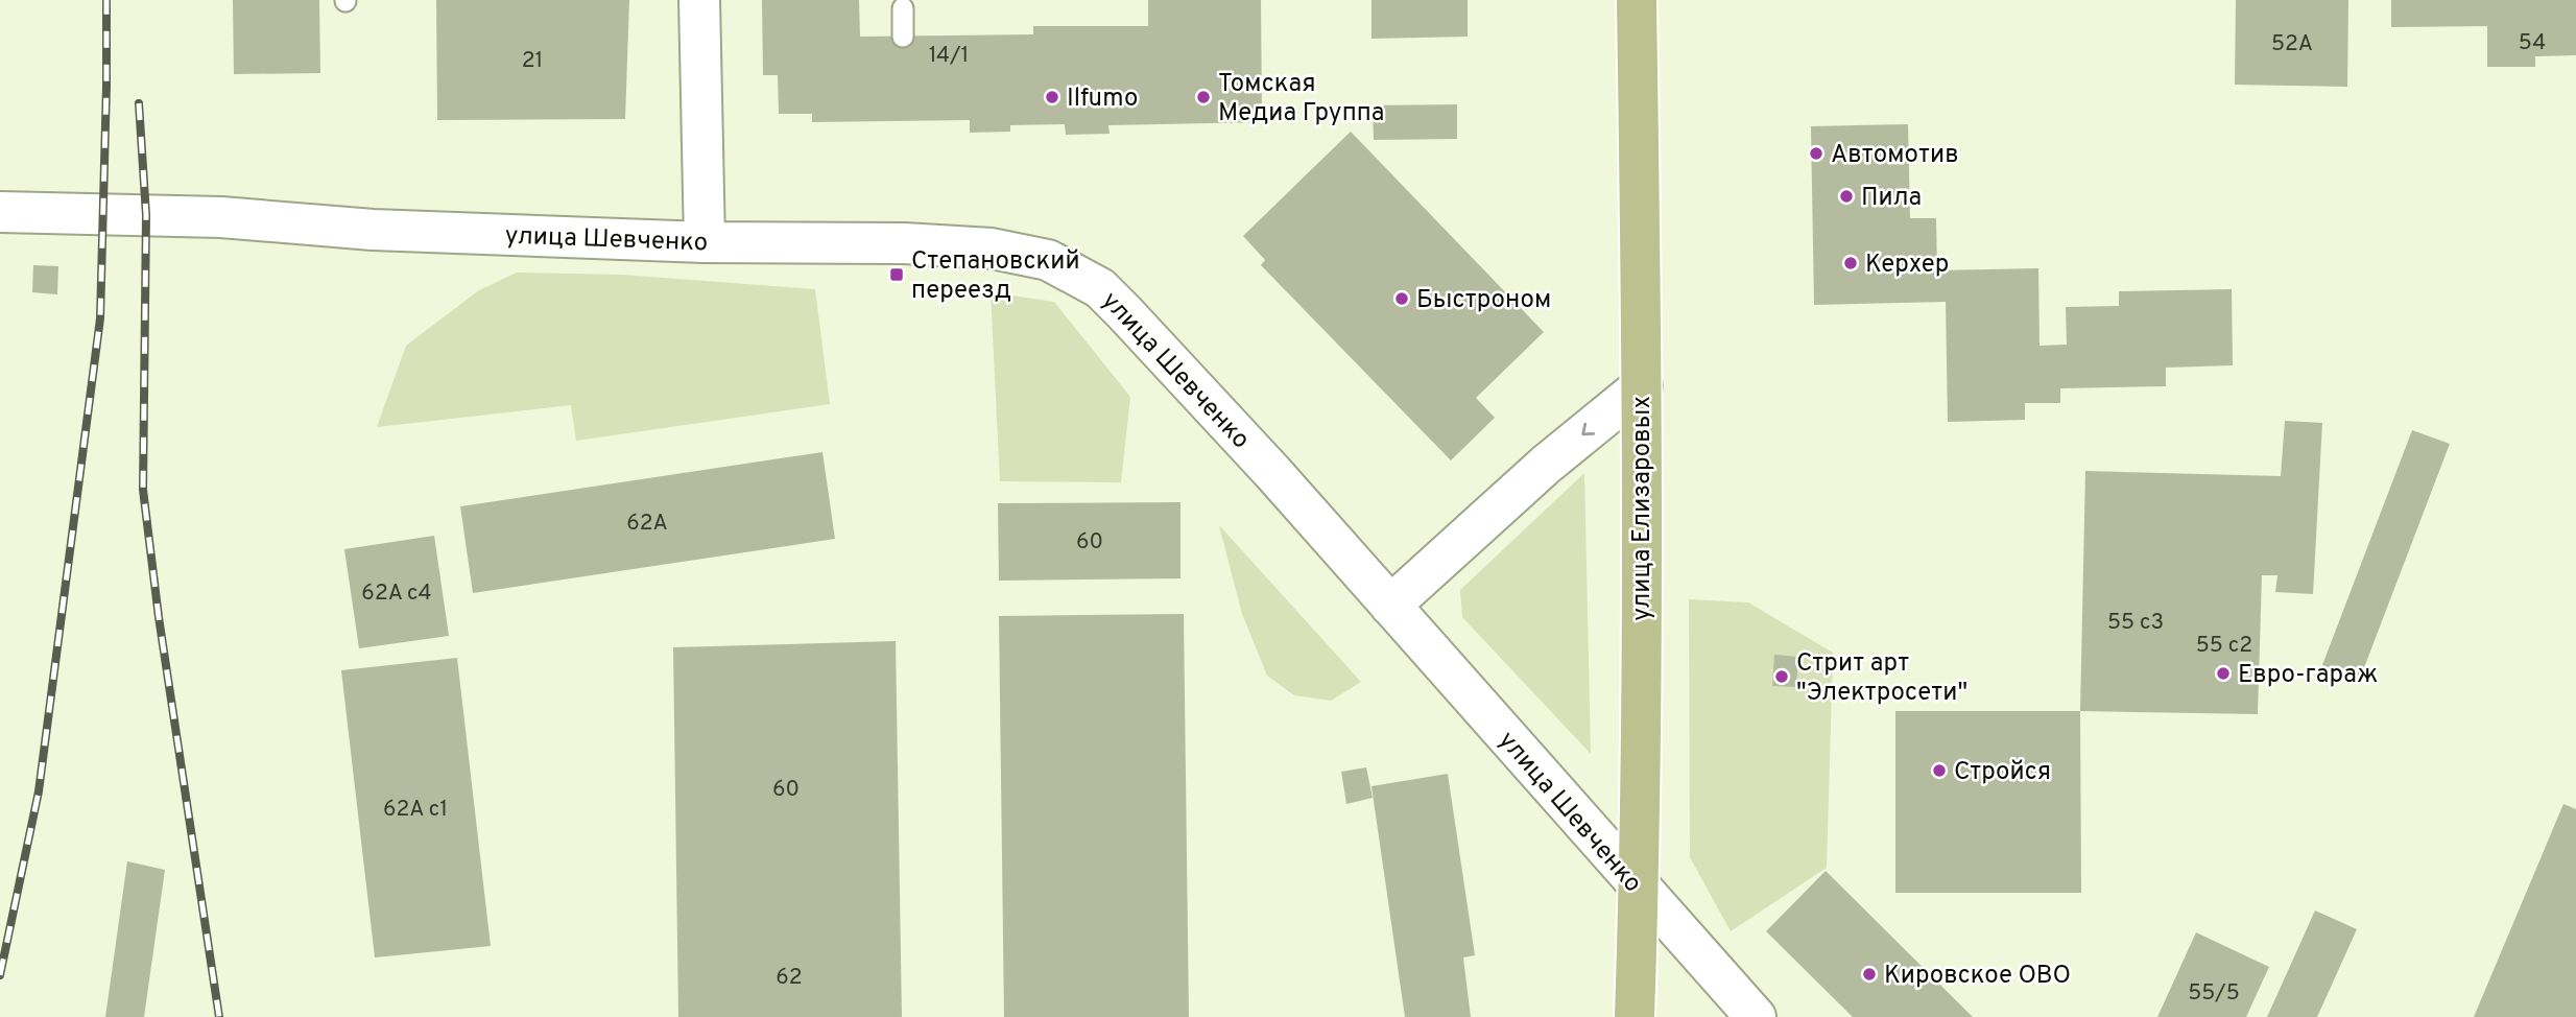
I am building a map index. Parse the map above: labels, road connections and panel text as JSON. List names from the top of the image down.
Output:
{
  "streets": {
    "main road": ["улица Елизаровых"],
    "street": ["улица Шевченко"]
  },
  "crossings": [
    ["улица Шевченко", "улица Елизаровых"]
  ],
  "places": {
    "other": [
      "Ilfumo",
      "Томская Медиа Группа",
      "Автомотив",
      "Пила",
      "Керхер",
      "Быстроном",
      "Евро-гараж",
      "Стрит арт \"Электросети\"",
      "Стройся",
      "Кировское ОВО"
    ],
    "transit": ["Степановский переезд"]
  },
  "house_numbers": [
    "54",
    "52А",
    "14/1",
    "21",
    "62А",
    "60",
    "62А с4",
    "55 с3",
    "55 с2",
    "60",
    "62А с1",
    "62",
    "55/5"
  ]
}
